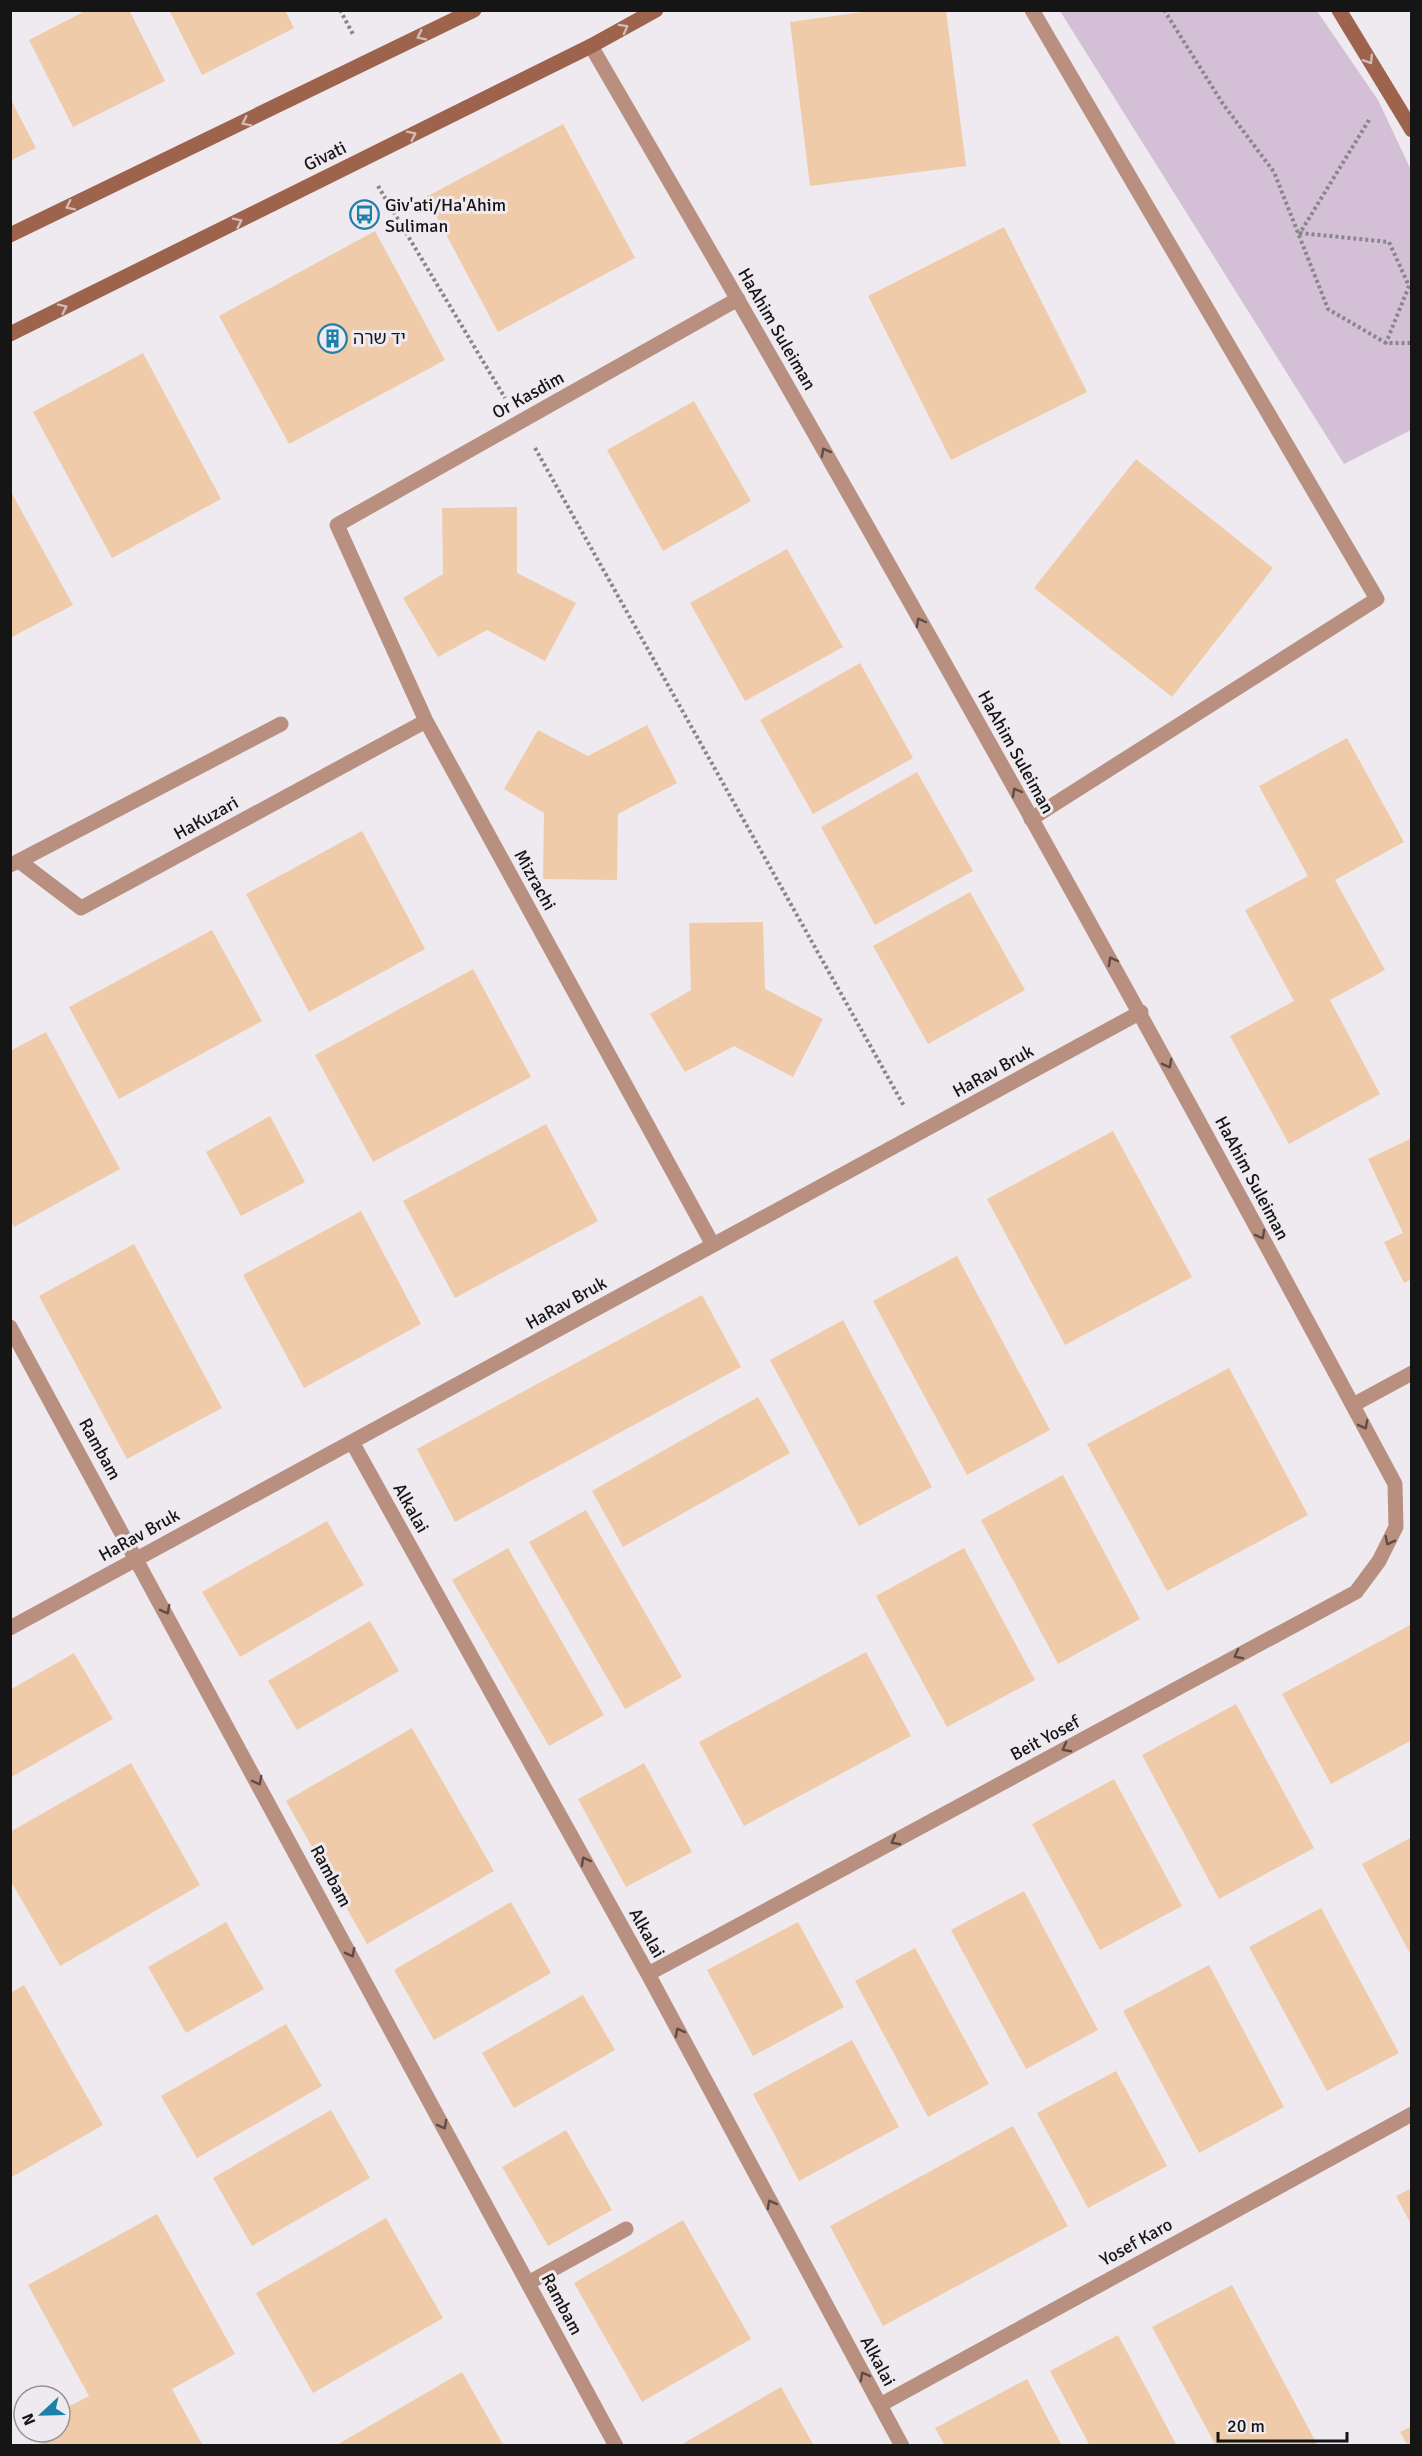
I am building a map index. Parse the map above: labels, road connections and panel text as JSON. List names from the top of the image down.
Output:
{
  "streets": {
    "street": [
      "Givati",
      "HaAhim Suleiman",
      "Or Kasdim",
      "HaKuzari",
      "Mizrachi",
      "HaRav Bruk",
      "Rambam",
      "Alkalai",
      "Beit Yosef",
      "Yosef Karo"
    ]
  },
  "crossings": [
    ["Givati", "HaAhim Suleiman"],
    ["HaAhim Suleiman", "Or Kasdim"],
    ["HaAhim Suleiman", "HaRav Bruk"],
    ["HaAhim Suleiman", "Beit Yosef"],
    ["Or Kasdim", "Mizrachi"],
    ["HaKuzari", "Mizrachi"],
    ["Mizrachi", "HaRav Bruk"],
    ["HaRav Bruk", "Rambam"],
    ["HaRav Bruk", "Alkalai"],
    ["Alkalai", "Beit Yosef"],
    ["Alkalai", "Yosef Karo"]
  ],
  "one_way": ["Rambam", "Alkalai", "Beit Yosef"],
  "places": {
    "bus stop": ["Giv'ati/Ha'Ahim Suliman"],
    "building": ["יד שרה"]
  },
  "scale_bar": "20 m",
  "north": "left"
}
